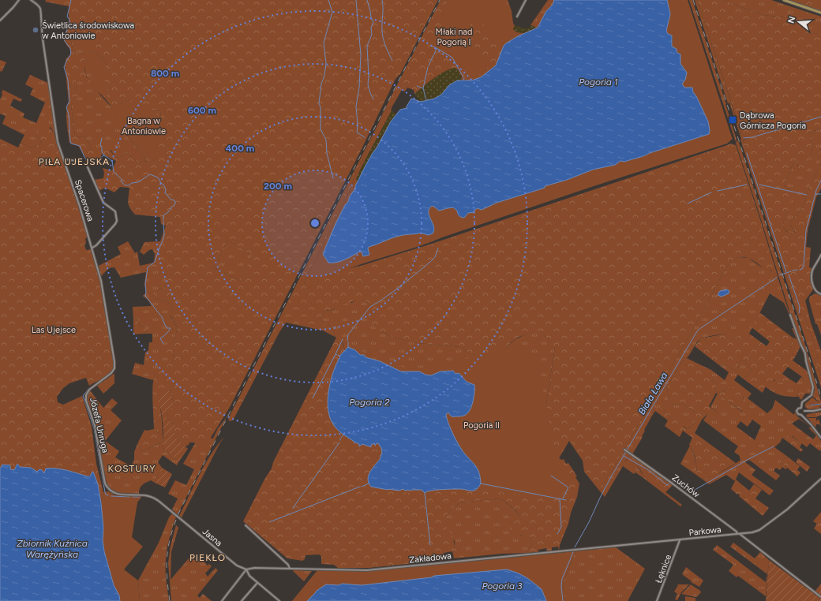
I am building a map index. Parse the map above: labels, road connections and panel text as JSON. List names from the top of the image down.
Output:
{
  "streets": {
    "street": [
      "Spacerowa",
      "Józefa Unruga",
      "Zuchów",
      "Parkowa",
      "Jasna",
      "Zakładowa",
      "Łęknice"
    ]
  },
  "crossings": [
    ["Spacerowa", "Józefa Unruga"],
    ["Józefa Unruga", "Jasna"],
    ["Zuchów", "Parkowa"],
    ["Parkowa", "Zakładowa"],
    ["Parkowa", "Łęknice"],
    ["Jasna", "Zakładowa"]
  ],
  "districts": ["PIŁA UJEJSKA", "KOSTURY", "PIEKŁO"],
  "water": [
    "Pogoria 1",
    "Biała Ława",
    "Pogoria 2",
    "Zbiornik Kuźnica Warężyńska",
    "Pogoria 3"
  ],
  "parks": [
    "Młaki nad Pogorią I",
    "Bagna w Antoniowie",
    "Las Ujejsce",
    "Pogoria II"
  ],
  "places": {
    "other": ["Świetlica środowiskowa w Antoniowie"],
    "transit": ["Dąbrowa Górnicza Pogoria"]
  },
  "north": "left",
  "rings": [
    "800 m",
    "600 m",
    "400 m",
    "200 m"
  ]
}
